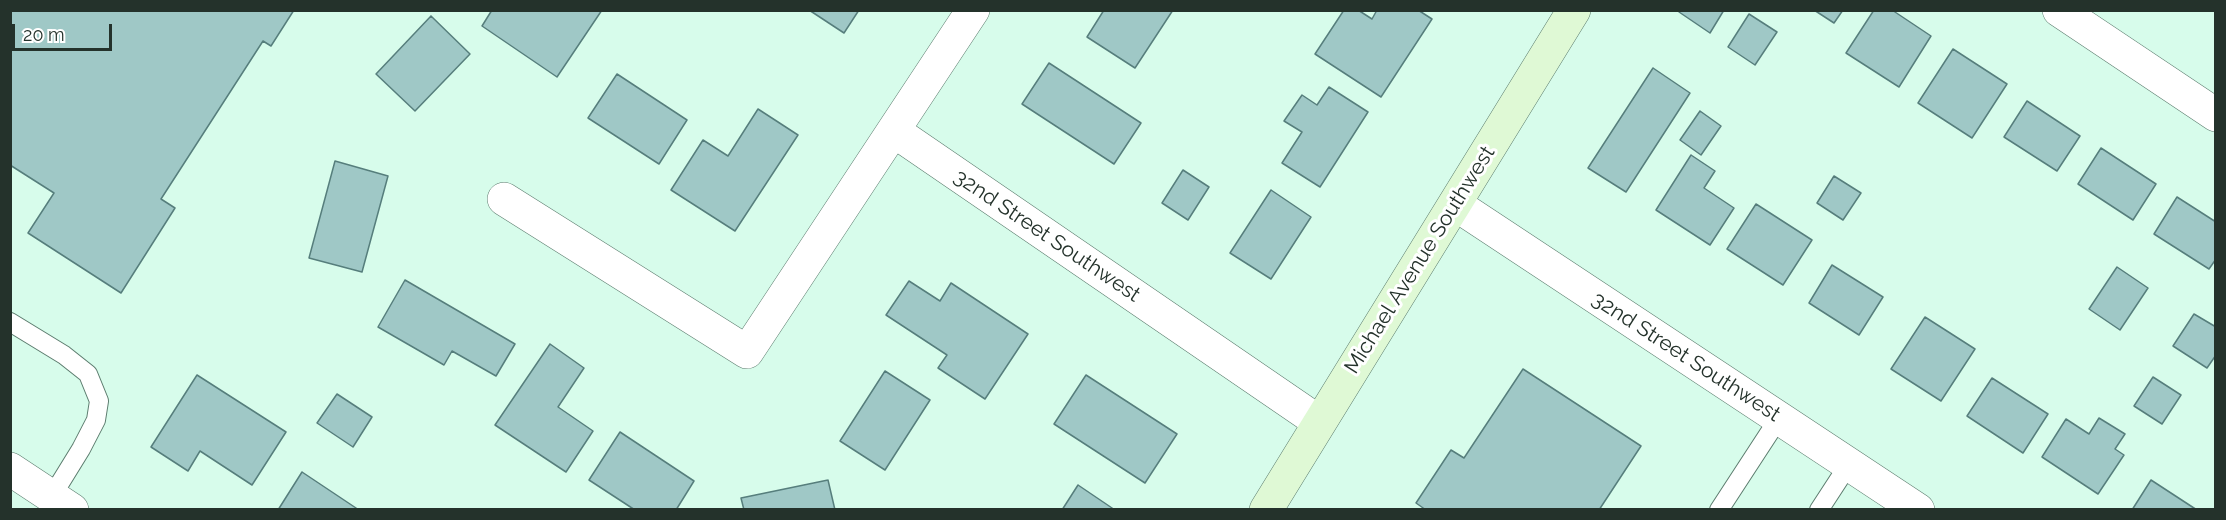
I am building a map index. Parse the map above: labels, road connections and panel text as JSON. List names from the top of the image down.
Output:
{
  "streets": {
    "street": ["32nd Street Southwest", "Michael Avenue Southwest"]
  },
  "crossings": [
    ["32nd Street Southwest", "Michael Avenue Southwest"]
  ],
  "scale_bar": "20 m"
}
